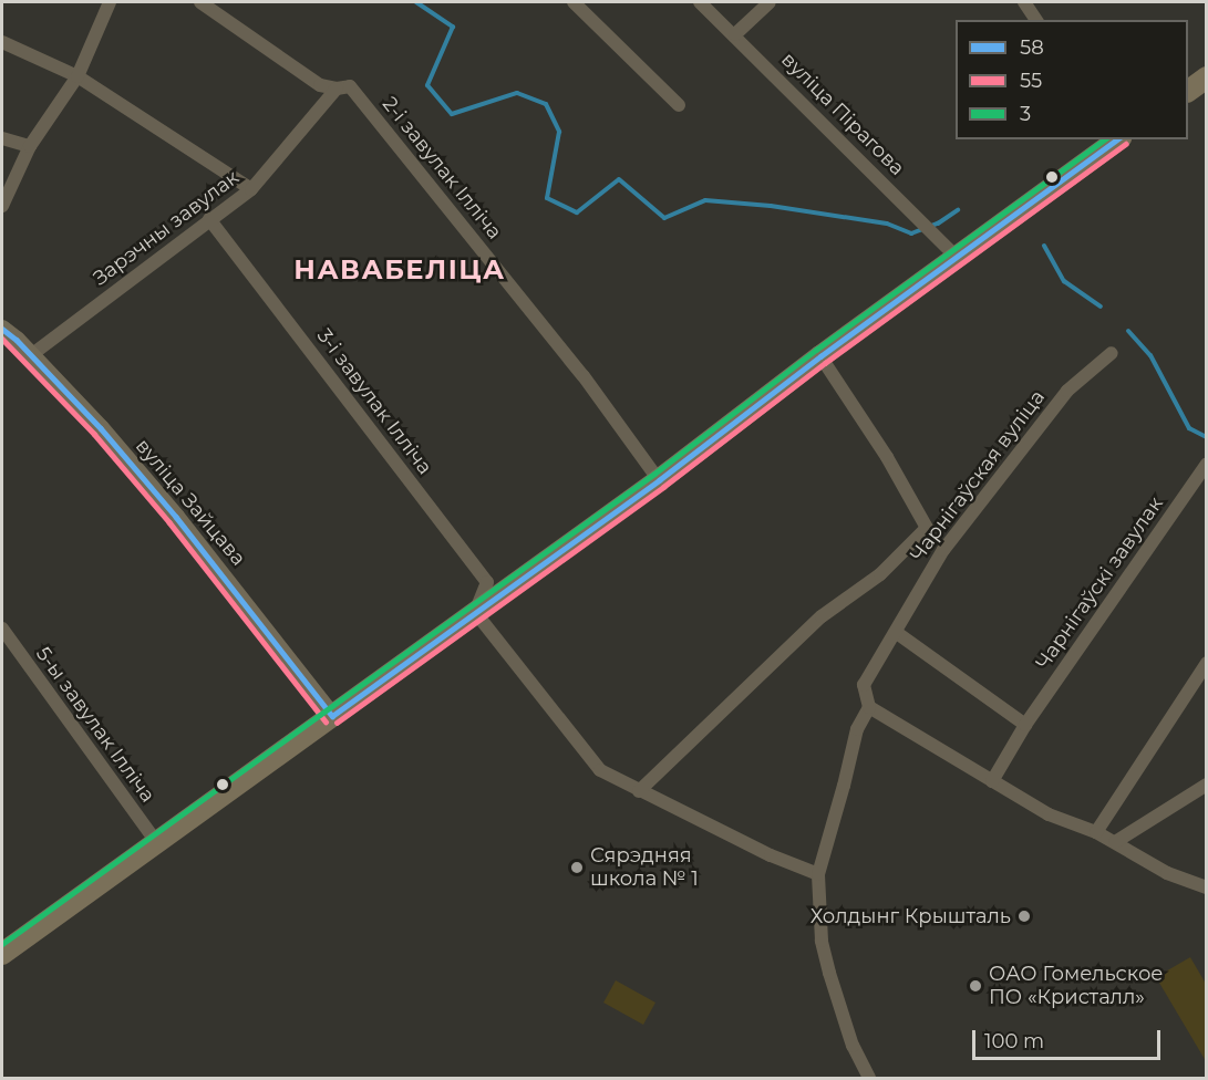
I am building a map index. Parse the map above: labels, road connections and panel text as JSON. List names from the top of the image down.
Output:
{
  "streets": {
    "street": [
      "вуліца Пірагова",
      "2-і завулак Ілліча",
      "Зарэчны завулак",
      "3-і завулак Ілліча",
      "Чарнігаўская вуліца",
      "вуліца Зайцава",
      "Чарнігаўскі завулак",
      "5-ы завулак Ілліча"
    ]
  },
  "crossings": [
    ["2-і завулак Ілліча", "Зарэчны завулак"],
    ["Зарэчны завулак", "3-і завулак Ілліча"],
    ["Зарэчны завулак", "вуліца Зайцава"]
  ],
  "districts": ["НАВАБЕЛІЦА"],
  "places": ["Сярэдняя школа № 1", "Холдынг Крышталь", "ОАО Гомельское ПО «Кристалл»"],
  "lines": ["transit line 58", "transit line 3", "transit line 55"],
  "legend": ["58", "55", "3"],
  "scale_bar": "100 m"
}
